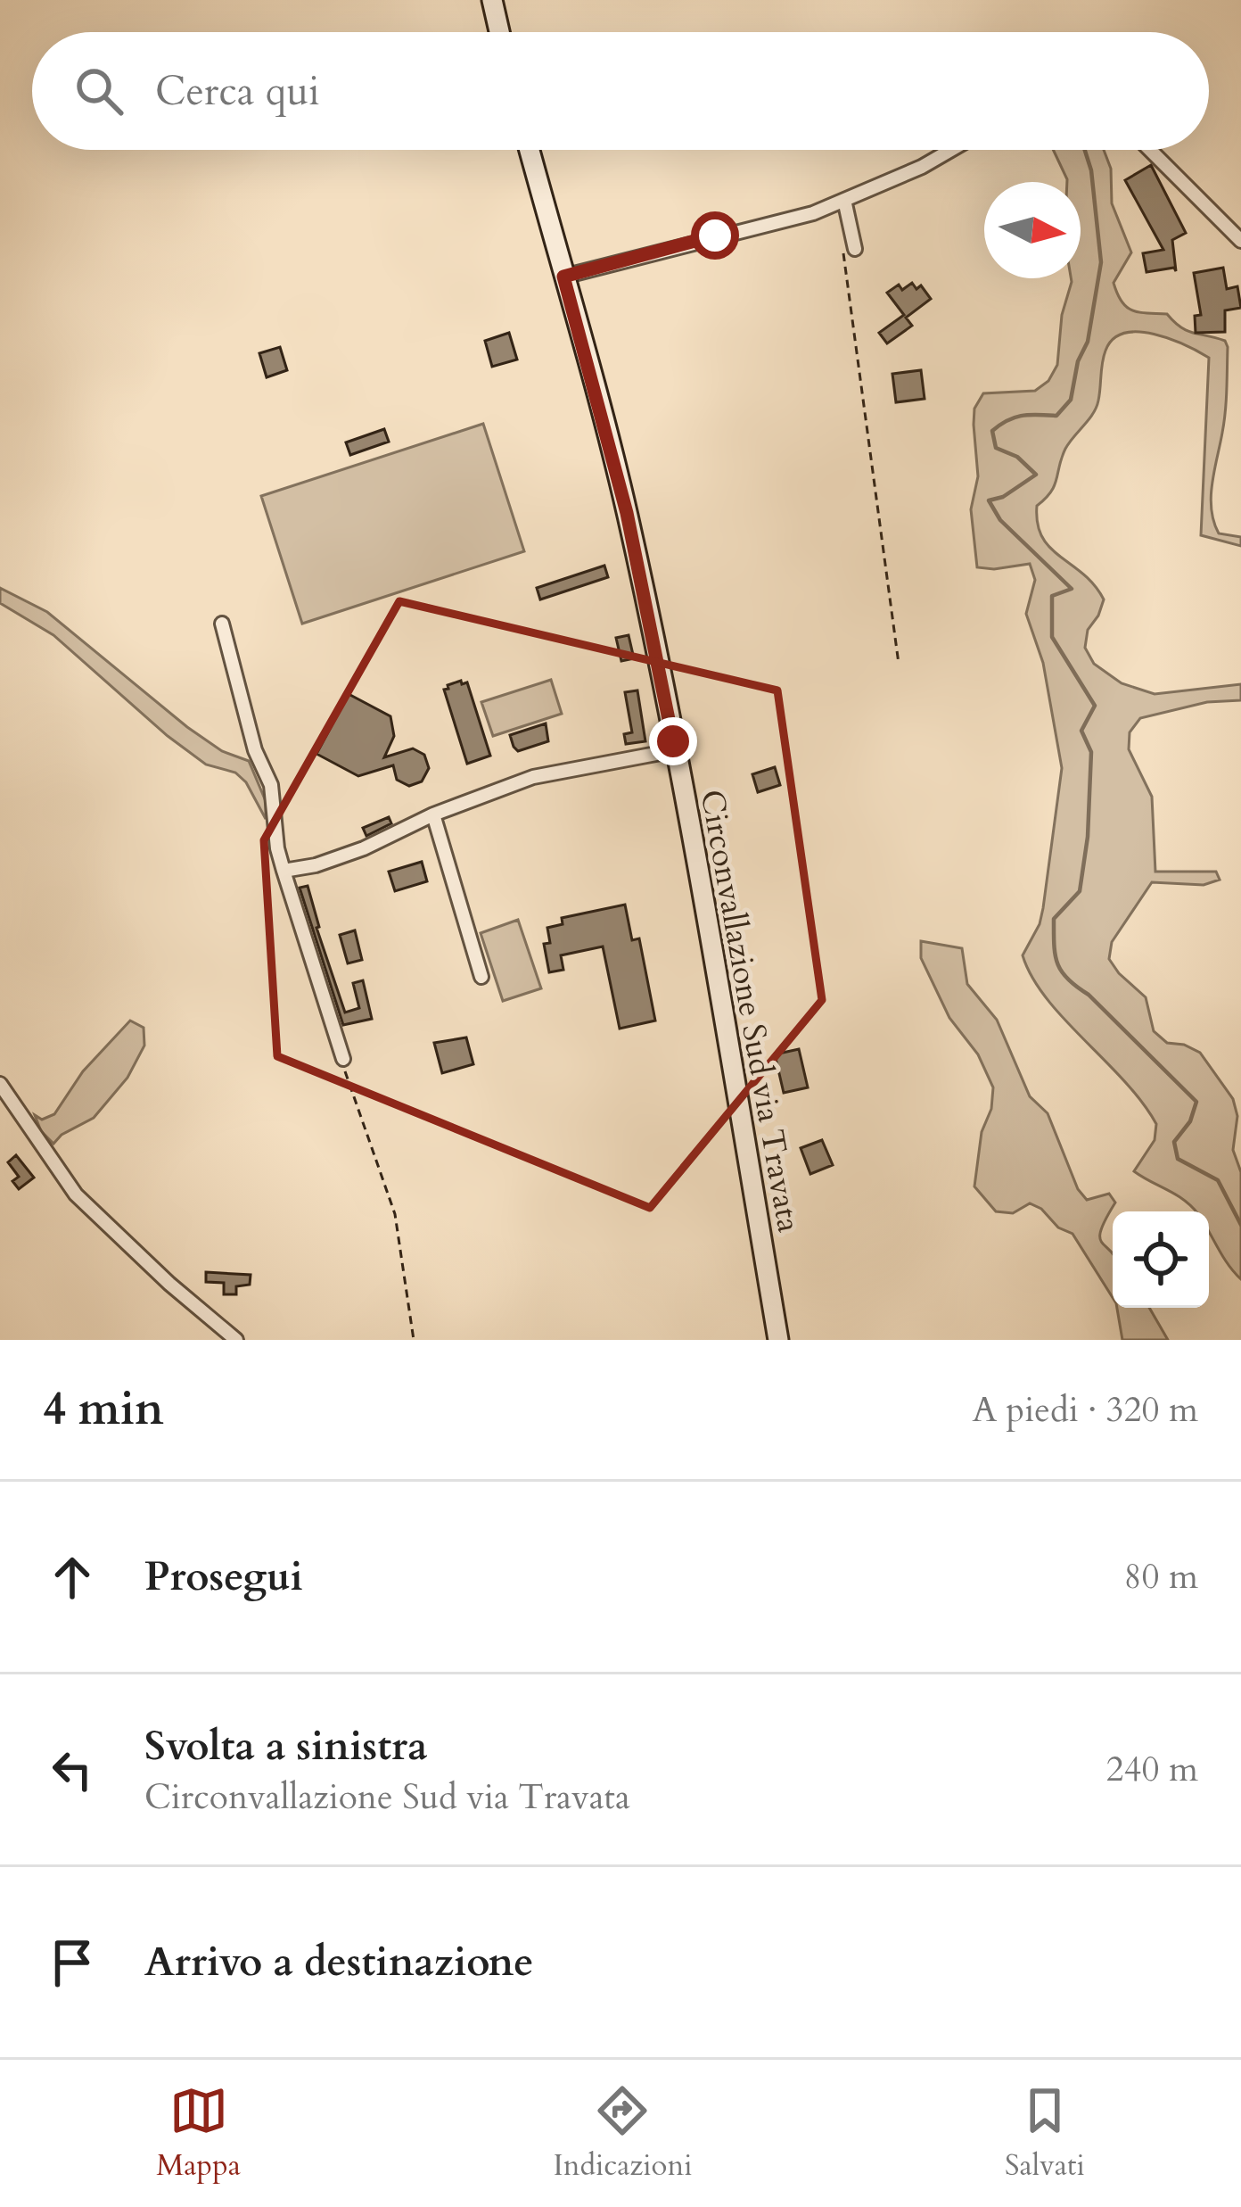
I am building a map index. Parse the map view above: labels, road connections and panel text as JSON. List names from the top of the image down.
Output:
{
  "streets": {
    "street": ["Circonvallazione Sud via Travata"]
  },
  "north": "right",
  "page": {
    "search": "Cerca qui",
    "heading": ["4 min", "A piedi · 320 m"],
    "list": [
      ["Prosegui", "80 m"],
      ["Svolta a sinistra", "Circonvallazione Sud via Travata", "240 m"],
      "Arrivo a destinazione"
    ],
    "nav": ["Mappa", "Indicazioni", "Salvati"]
  }
}
